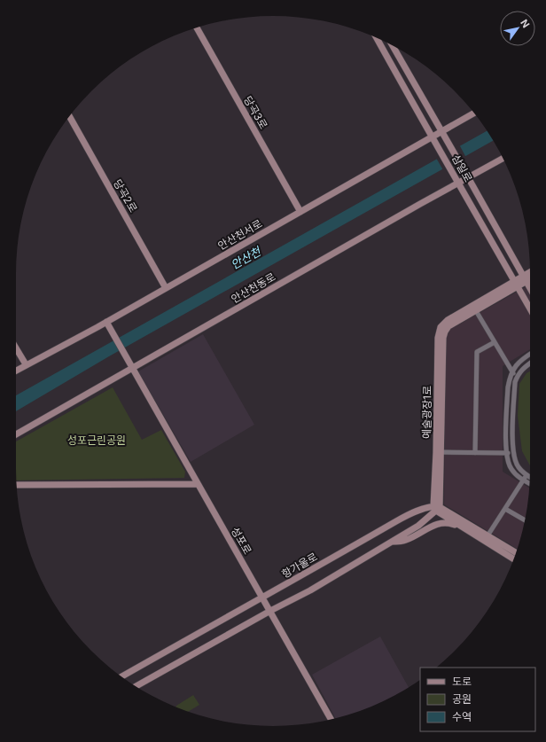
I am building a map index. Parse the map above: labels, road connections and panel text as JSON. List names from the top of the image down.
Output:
{
  "streets": {
    "street": [
      "당곡3로",
      "삼일로",
      "당곡2로",
      "안산천서로",
      "안산천동로",
      "예술광장1로",
      "성포로",
      "항가울로"
    ]
  },
  "crossings": [
    ["당곡3로", "안산천서로"],
    ["삼일로", "안산천서로"],
    ["삼일로", "안산천동로"],
    ["삼일로", "예술광장1로"],
    ["당곡2로", "안산천서로"],
    ["안산천서로", "성포로"],
    ["안산천동로", "성포로"],
    ["예술광장1로", "항가울로"],
    ["성포로", "항가울로"]
  ],
  "water": ["안산천"],
  "parks": ["성포근린공원"],
  "legend": ["도로", "공원", "수역"],
  "north": "top right"
}
